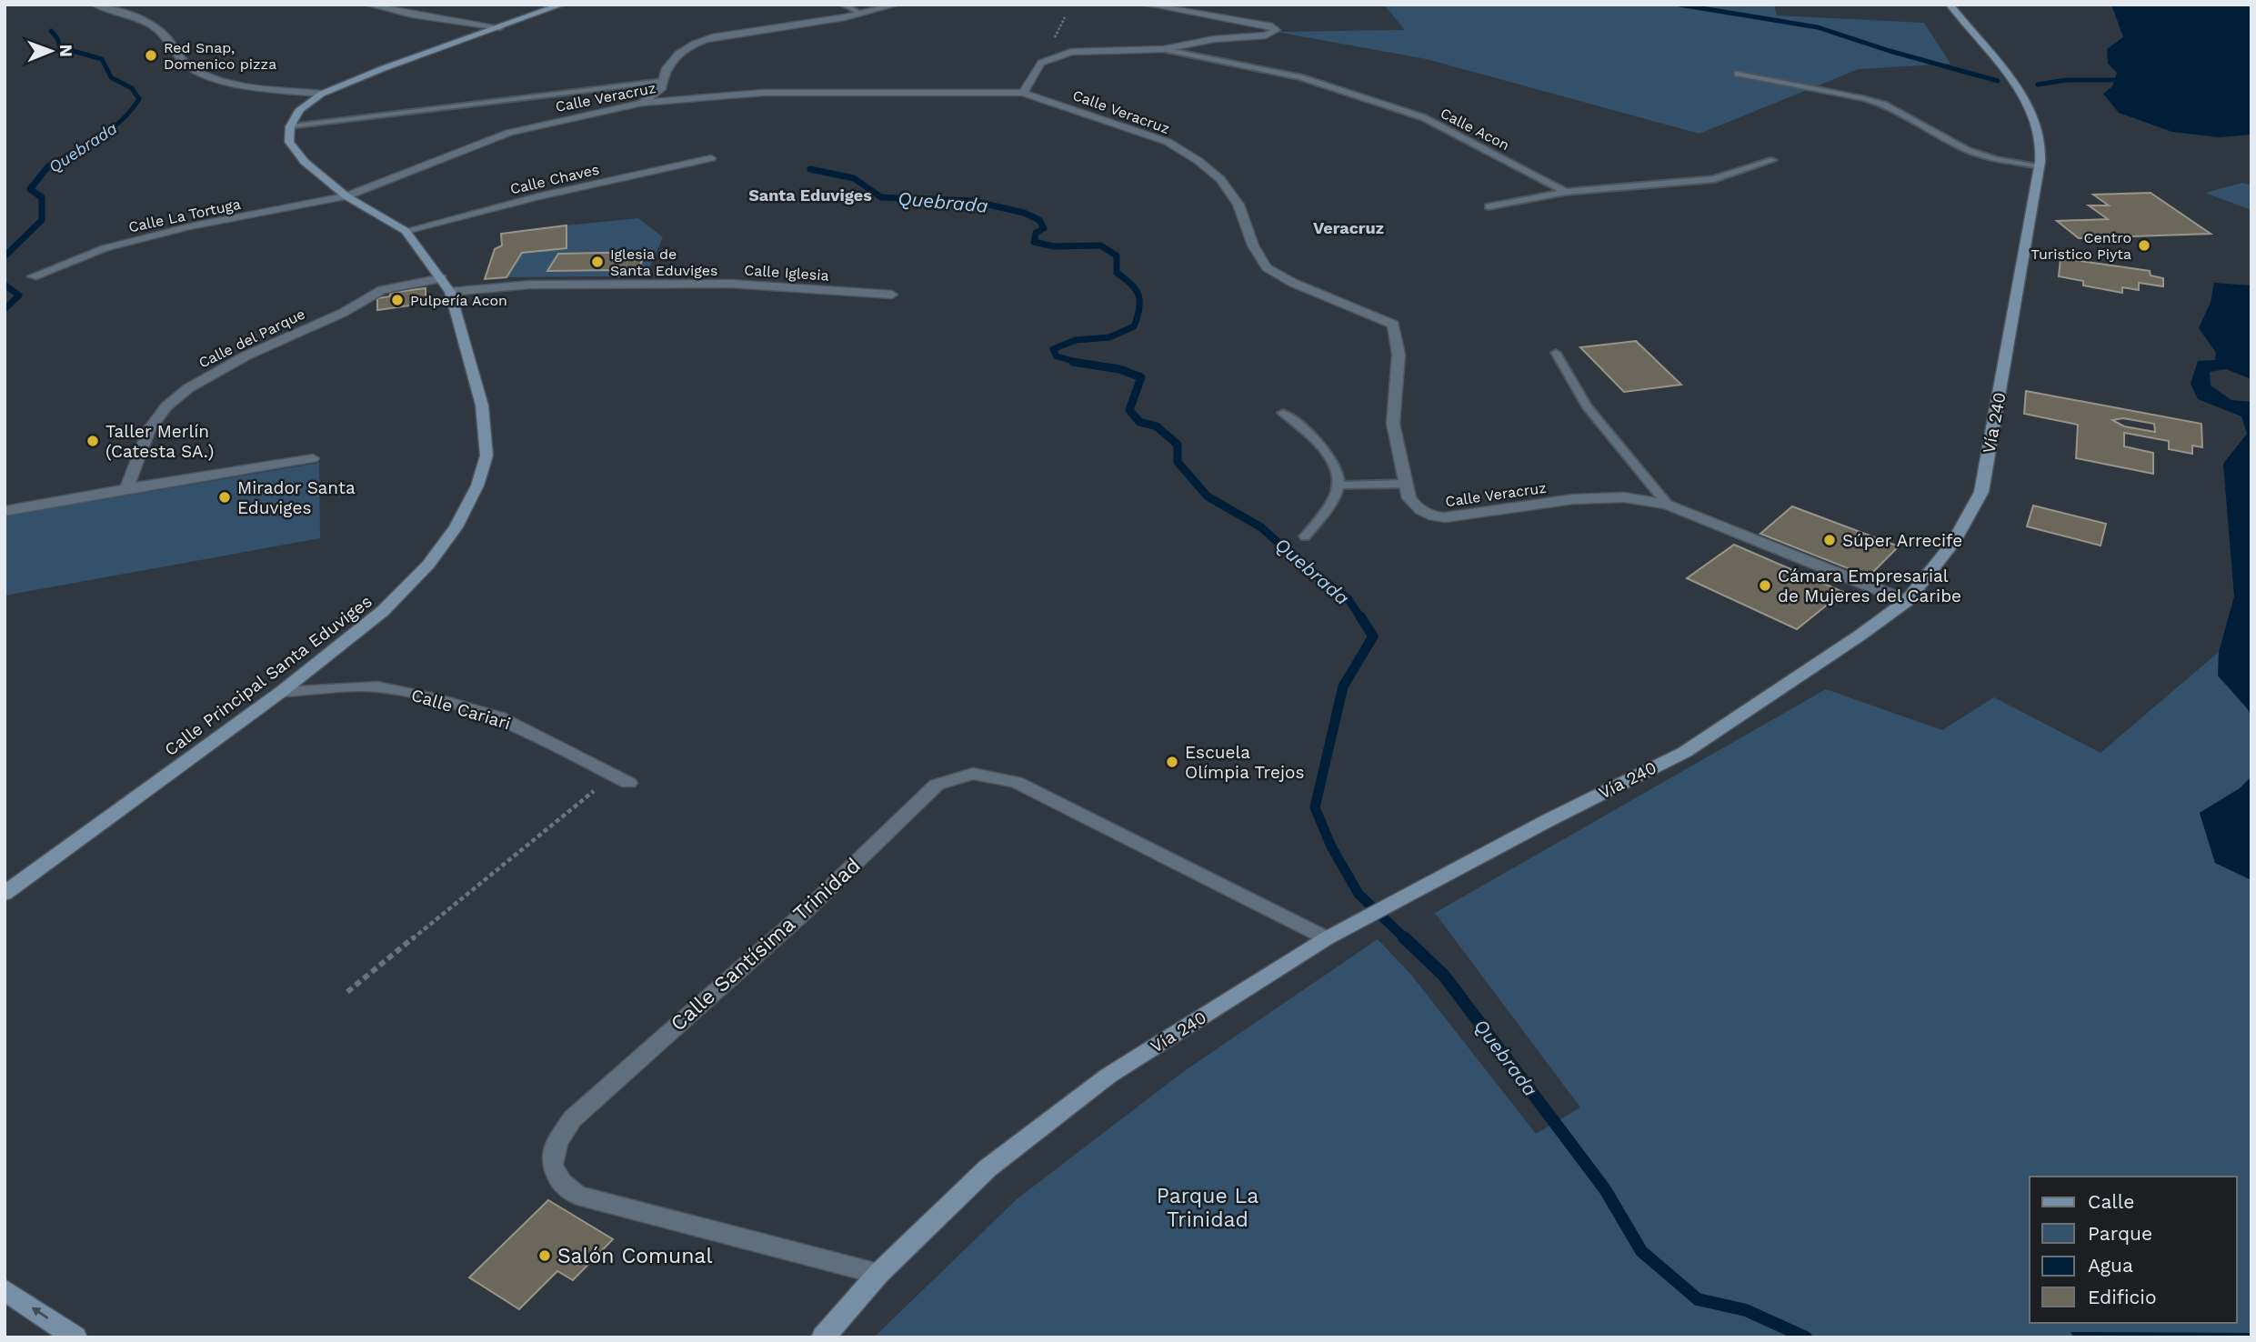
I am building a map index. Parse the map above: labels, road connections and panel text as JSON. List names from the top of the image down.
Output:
{
  "streets": {
    "main road": ["Vía 240", "Calle Principal Santa Eduviges"],
    "street": [
      "Calle Veracruz",
      "Calle Chaves",
      "Calle La Tortuga",
      "Calle Iglesia",
      "Calle del Parque",
      "Calle Cariari",
      "Calle Santísima Trinidad"
    ],
    "lane": ["Calle Acon"]
  },
  "crossings": [
    ["Calle Veracruz", "Calle La Tortuga"],
    ["Calle Veracruz", "Vía 240"],
    ["Calle Veracruz", "Calle Principal Santa Eduviges"],
    ["Calle Chaves", "Calle Principal Santa Eduviges"],
    ["Calle La Tortuga", "Calle Principal Santa Eduviges"],
    ["Calle Iglesia", "Calle Principal Santa Eduviges"],
    ["Calle del Parque", "Calle Principal Santa Eduviges"],
    ["Vía 240", "Calle Santísima Trinidad"],
    ["Calle Principal Santa Eduviges", "Calle Cariari"]
  ],
  "districts": ["Santa Eduviges", "Veracruz"],
  "water": ["Quebrada"],
  "parks": ["Parque La Trinidad"],
  "places": [
    "Red Snap, Domenico pizza",
    "Centro Turistico Piyta",
    "Iglesia de Santa Eduviges",
    "Pulpería Acon",
    "Taller Merlín (Catesta SA.)",
    "Mirador Santa Eduviges",
    "Súper Arrecife",
    "Cámara Empresarial de Mujeres del Caribe",
    "Escuela Olímpia Trejos",
    "Salón Comunal"
  ],
  "legend": [
    "Calle",
    "Parque",
    "Agua",
    "Edificio"
  ],
  "north": "right"
}
